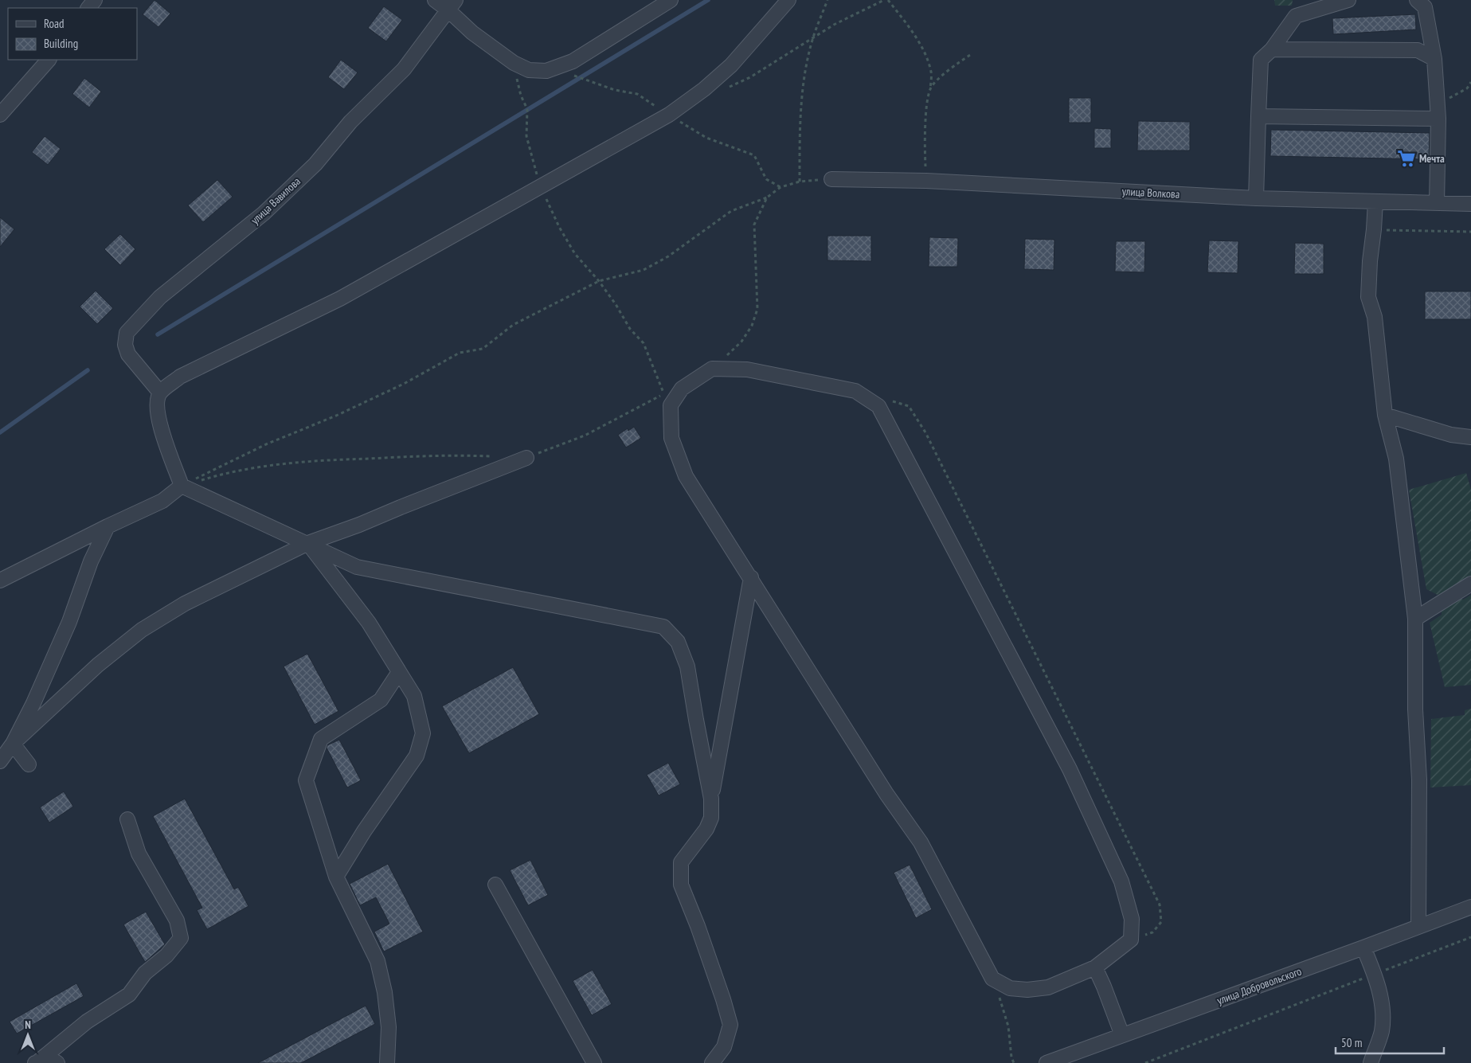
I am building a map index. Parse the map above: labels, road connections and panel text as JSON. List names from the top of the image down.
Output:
{
  "streets": {
    "street": ["улица Волкова", "улица Вавилова", "улица Добровольского"]
  },
  "places": {
    "supermarket": ["Мечта"]
  },
  "legend": ["Road", "Building"],
  "scale_bar": "50 m",
  "north": "top"
}
